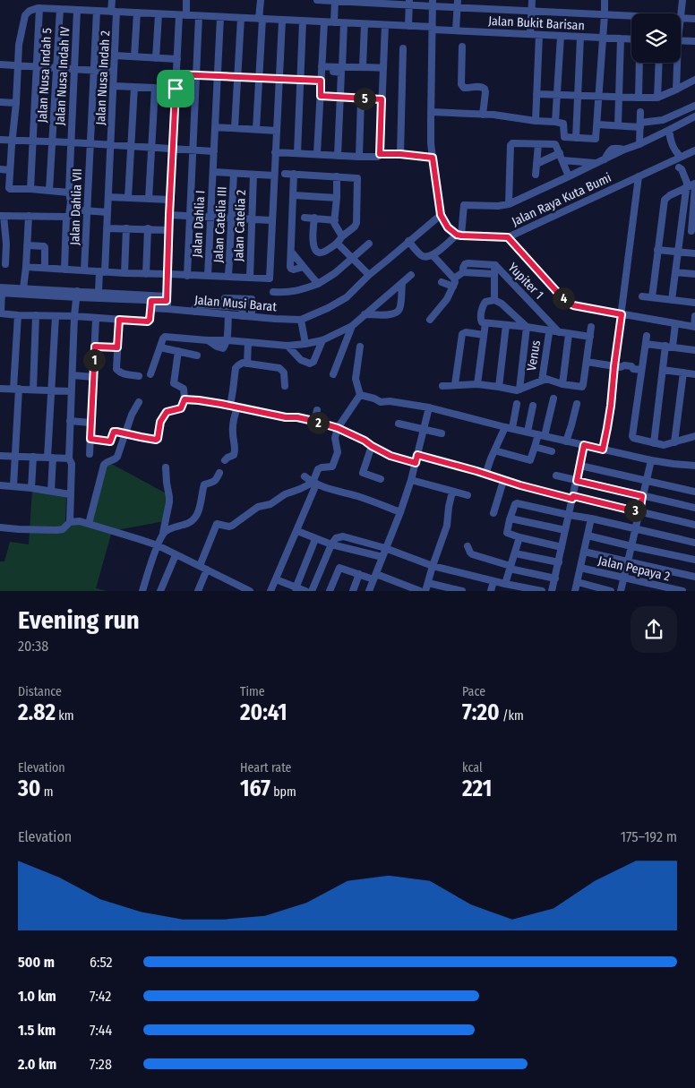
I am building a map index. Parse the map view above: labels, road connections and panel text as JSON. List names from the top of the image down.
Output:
{
  "streets": {
    "street": [
      "Jalan Bukit Barisan",
      "Jalan Nusa Indah 5",
      "Jalan Nusa Indah IV",
      "Jalan Nusa Indah 2",
      "Jalan Raya Kuta Bumi",
      "Jalan Dahlia VII",
      "Jalan Dahlia I",
      "Jalan Catelia III",
      "Jalan Catelia 2",
      "Yupiter 1",
      "Jalan Musi Barat",
      "Venus",
      "Jalan Pepaya 2"
    ]
  },
  "crossings": [
    ["Jalan Bukit Barisan", "Jalan Nusa Indah 5"],
    ["Jalan Bukit Barisan", "Jalan Nusa Indah IV"],
    ["Jalan Bukit Barisan", "Jalan Nusa Indah 2"],
    ["Jalan Bukit Barisan", "Jalan Dahlia VII"],
    ["Jalan Bukit Barisan", "Jalan Dahlia I"]
  ],
  "page": {
    "pins": [
      "5",
      "4",
      "1",
      "2",
      "3"
    ],
    "heading": ["Evening run", "20:38"],
    "stats": [
      ["Distance", "2.82 km"],
      ["Time", "20:41"],
      ["Pace", "7:20 /km"],
      ["Elevation", "30 m"],
      ["Heart rate", "167 bpm"],
      ["kcal", "221"]
    ],
    "chart": ["Elevation", "175–192 m"],
    "list": [
      {
        "name": "500 m",
        "note": "6:52"
      },
      {
        "name": "1.0 km",
        "note": "7:42"
      },
      {
        "name": "1.5 km",
        "note": "7:44"
      },
      {
        "name": "2.0 km",
        "note": "7:28"
      }
    ]
  }
}
